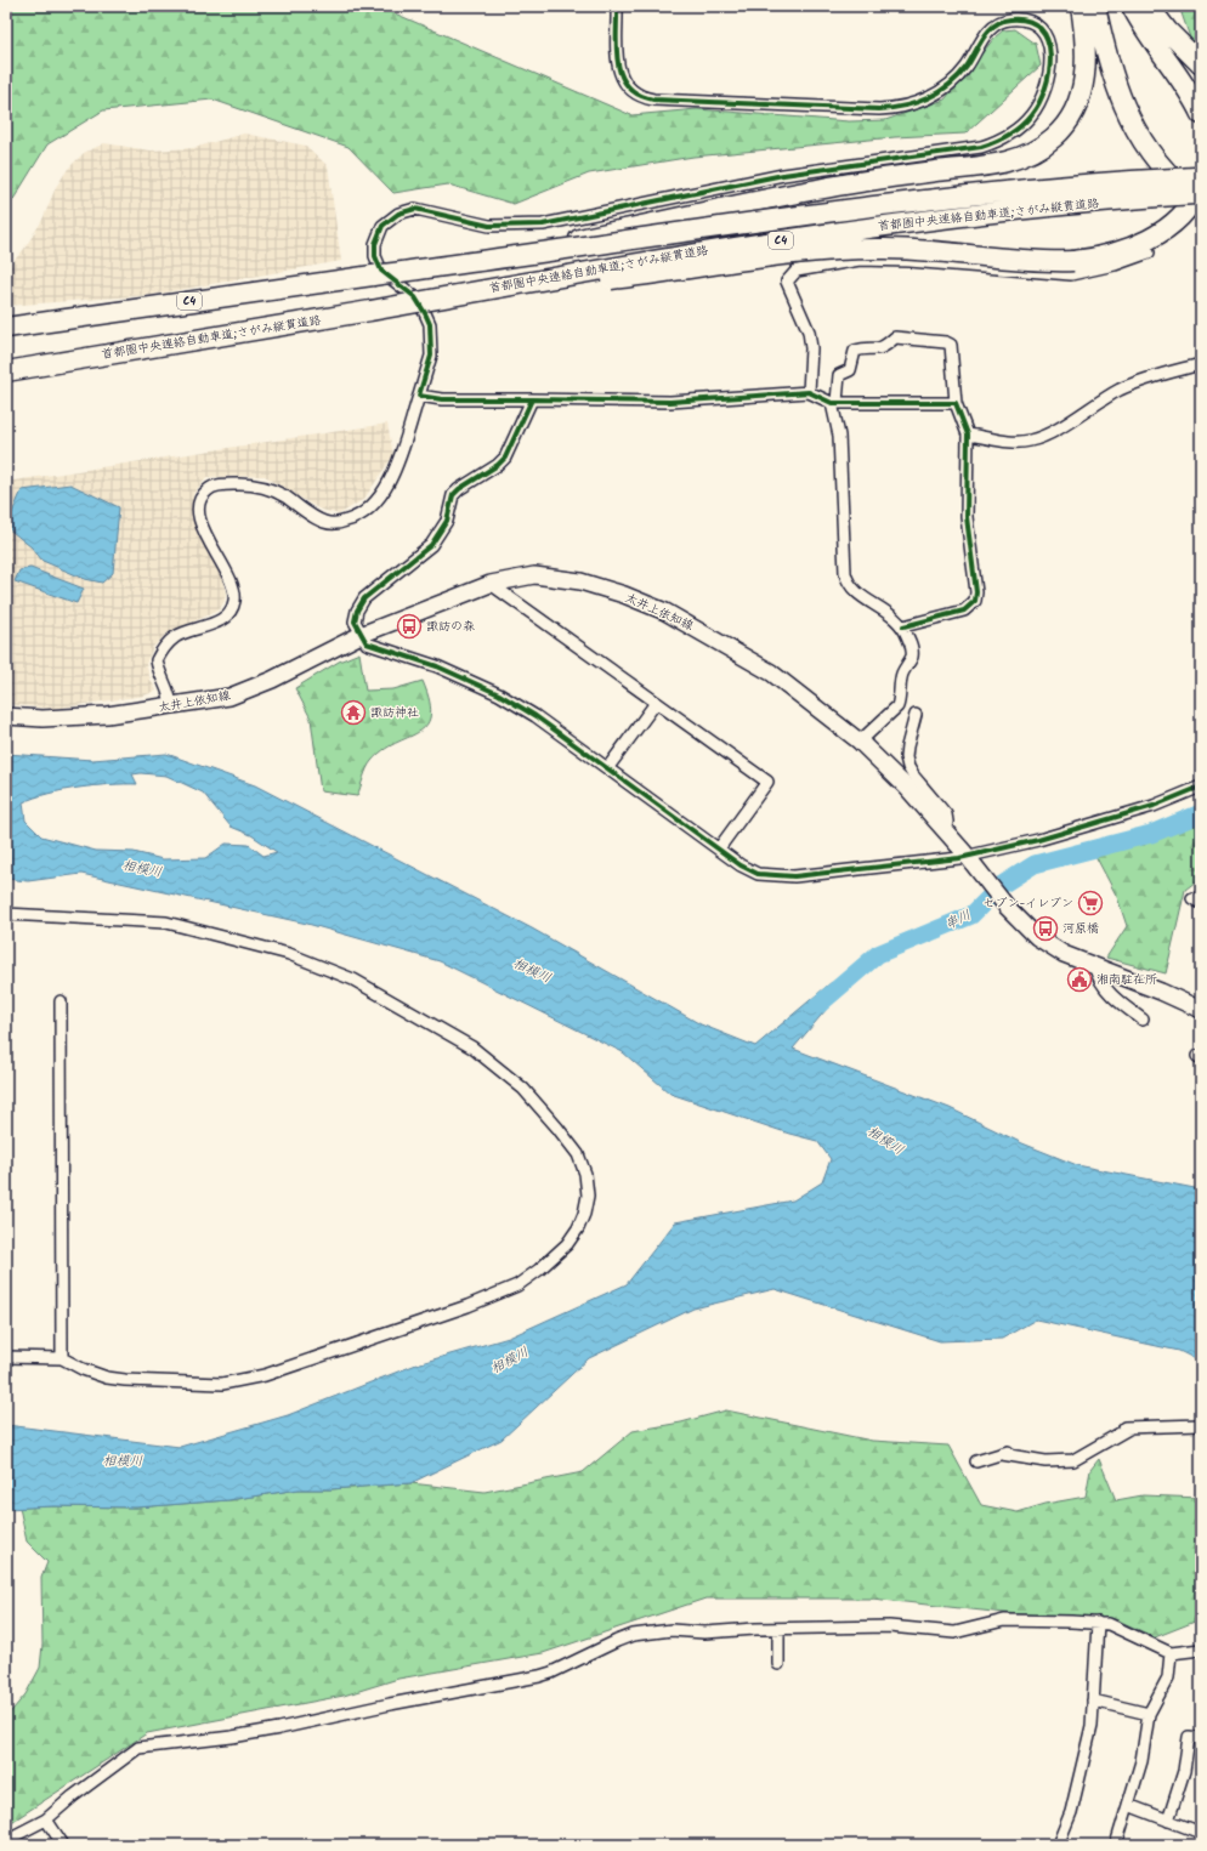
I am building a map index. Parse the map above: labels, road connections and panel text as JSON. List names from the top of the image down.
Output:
{
  "streets": {
    "highway": ["首都圏中央連絡自動車道;さがみ縦貫道路", "C4"],
    "main road": ["太井上依知線"]
  },
  "water": ["相模川", "串川"],
  "places": {
    "bus stop": ["諏訪の森", "河原橋"],
    "temple": ["諏訪神社"],
    "supermarket": ["セブン-イレブン"],
    "public building": ["湘南駐在所"]
  }
}
